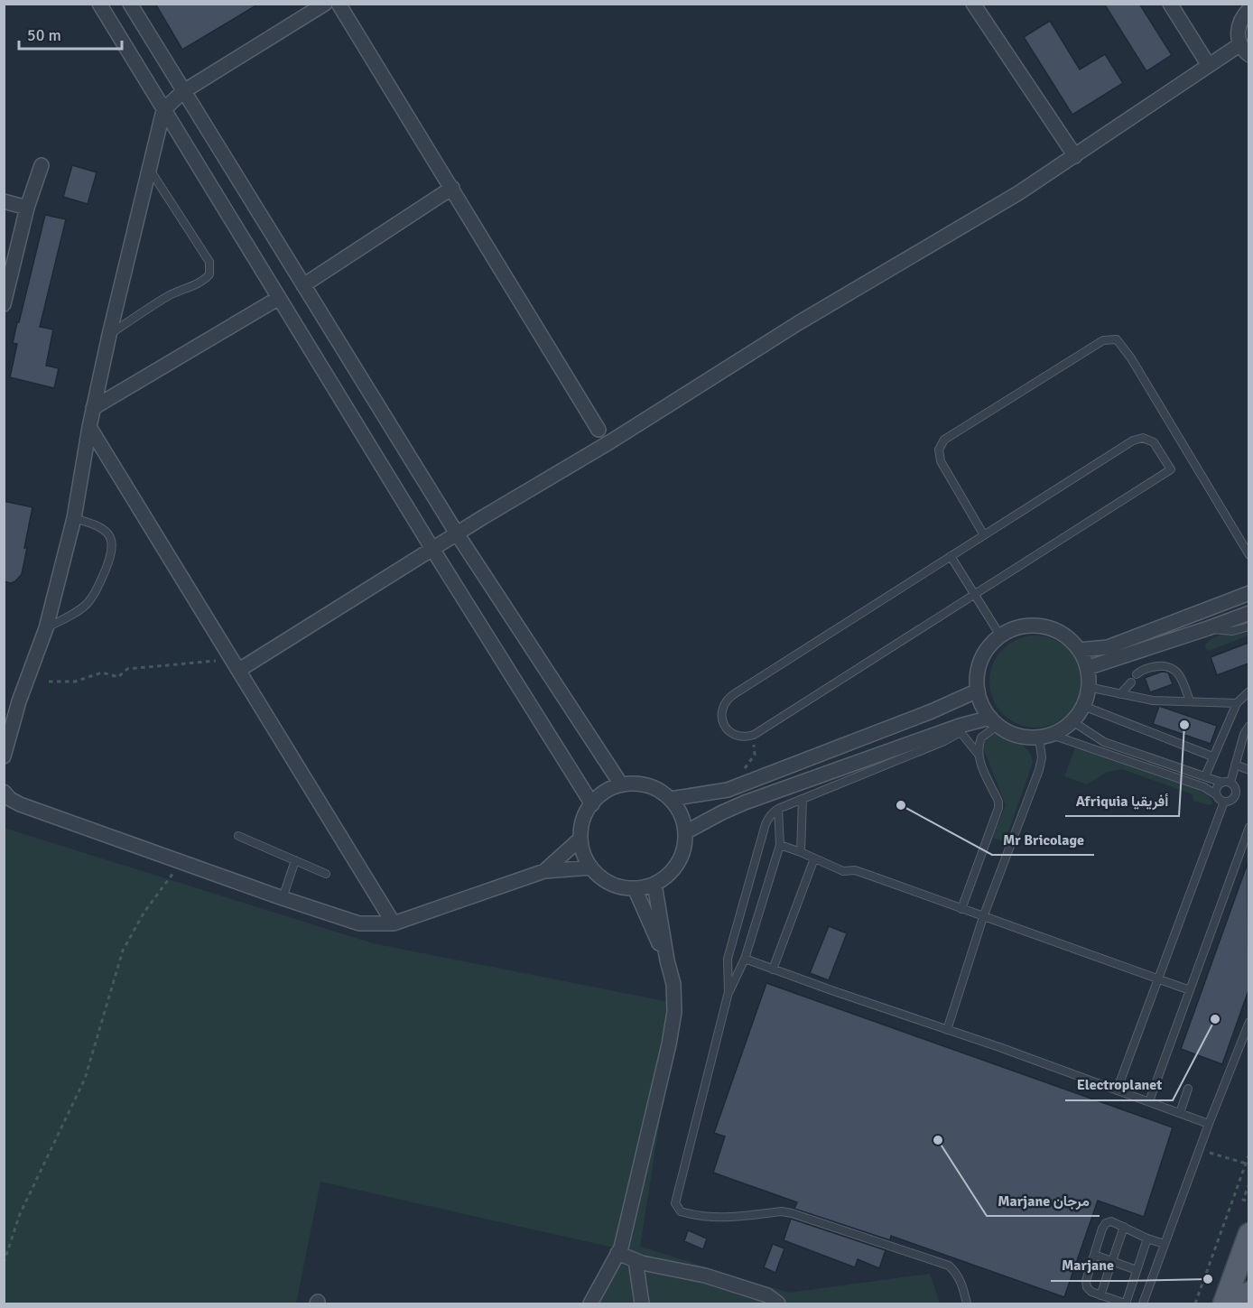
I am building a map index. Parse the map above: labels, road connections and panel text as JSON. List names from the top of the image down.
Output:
{
  "places": [
    "Afriquia أفريقيا",
    "Mr Bricolage",
    "Electroplanet",
    "Marjane مرجان",
    "Marjane"
  ],
  "scale_bar": "50 m"
}
